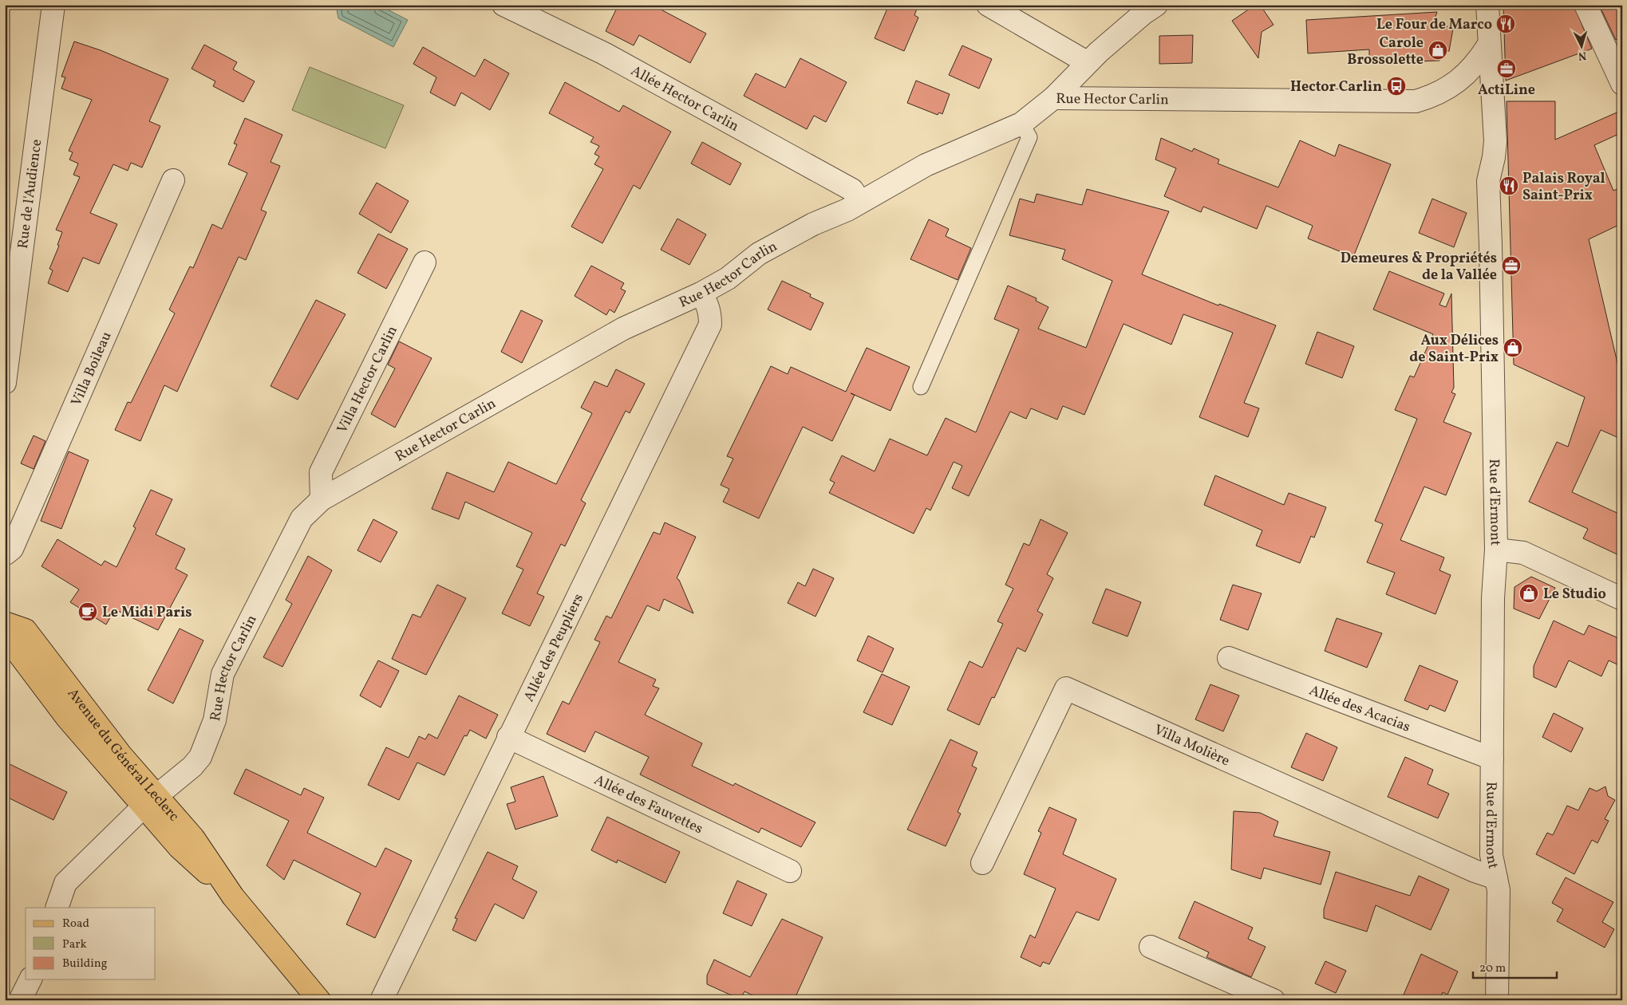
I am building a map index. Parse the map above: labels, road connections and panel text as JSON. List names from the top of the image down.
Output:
{
  "streets": {
    "main road": ["Avenue du Général Leclerc"],
    "street": [
      "Allée Hector Carlin",
      "Rue Hector Carlin",
      "Rue de l'Audience",
      "Villa Boileau",
      "Villa Hector Carlin",
      "Rue d'Ermont",
      "Allée des Peupliers",
      "Allée des Acacias",
      "Villa Molière",
      "Allée des Fauvettes"
    ]
  },
  "crossings": [
    ["Allée Hector Carlin", "Rue Hector Carlin"],
    ["Rue Hector Carlin", "Villa Hector Carlin"],
    ["Rue Hector Carlin", "Rue d'Ermont"],
    ["Rue Hector Carlin", "Allée des Peupliers"],
    ["Rue Hector Carlin", "Avenue du Général Leclerc"],
    ["Rue d'Ermont", "Allée des Acacias"],
    ["Rue d'Ermont", "Villa Molière"],
    ["Allée des Peupliers", "Allée des Fauvettes"]
  ],
  "places": {
    "restaurant": ["Le Four de Marco", "Palais Royal Saint-Prix"],
    "shop": ["Carole Brossolette", "Aux Délices de Saint-Prix", "Le Studio"],
    "office": ["ActiLine", "Demeures & Propriétés de la Vallée"],
    "bus stop": ["Hector Carlin"],
    "cafe": ["Le Midi Paris"]
  },
  "legend": ["Road", "Park", "Building"],
  "scale_bar": "20 m",
  "north": "bottom"
}
